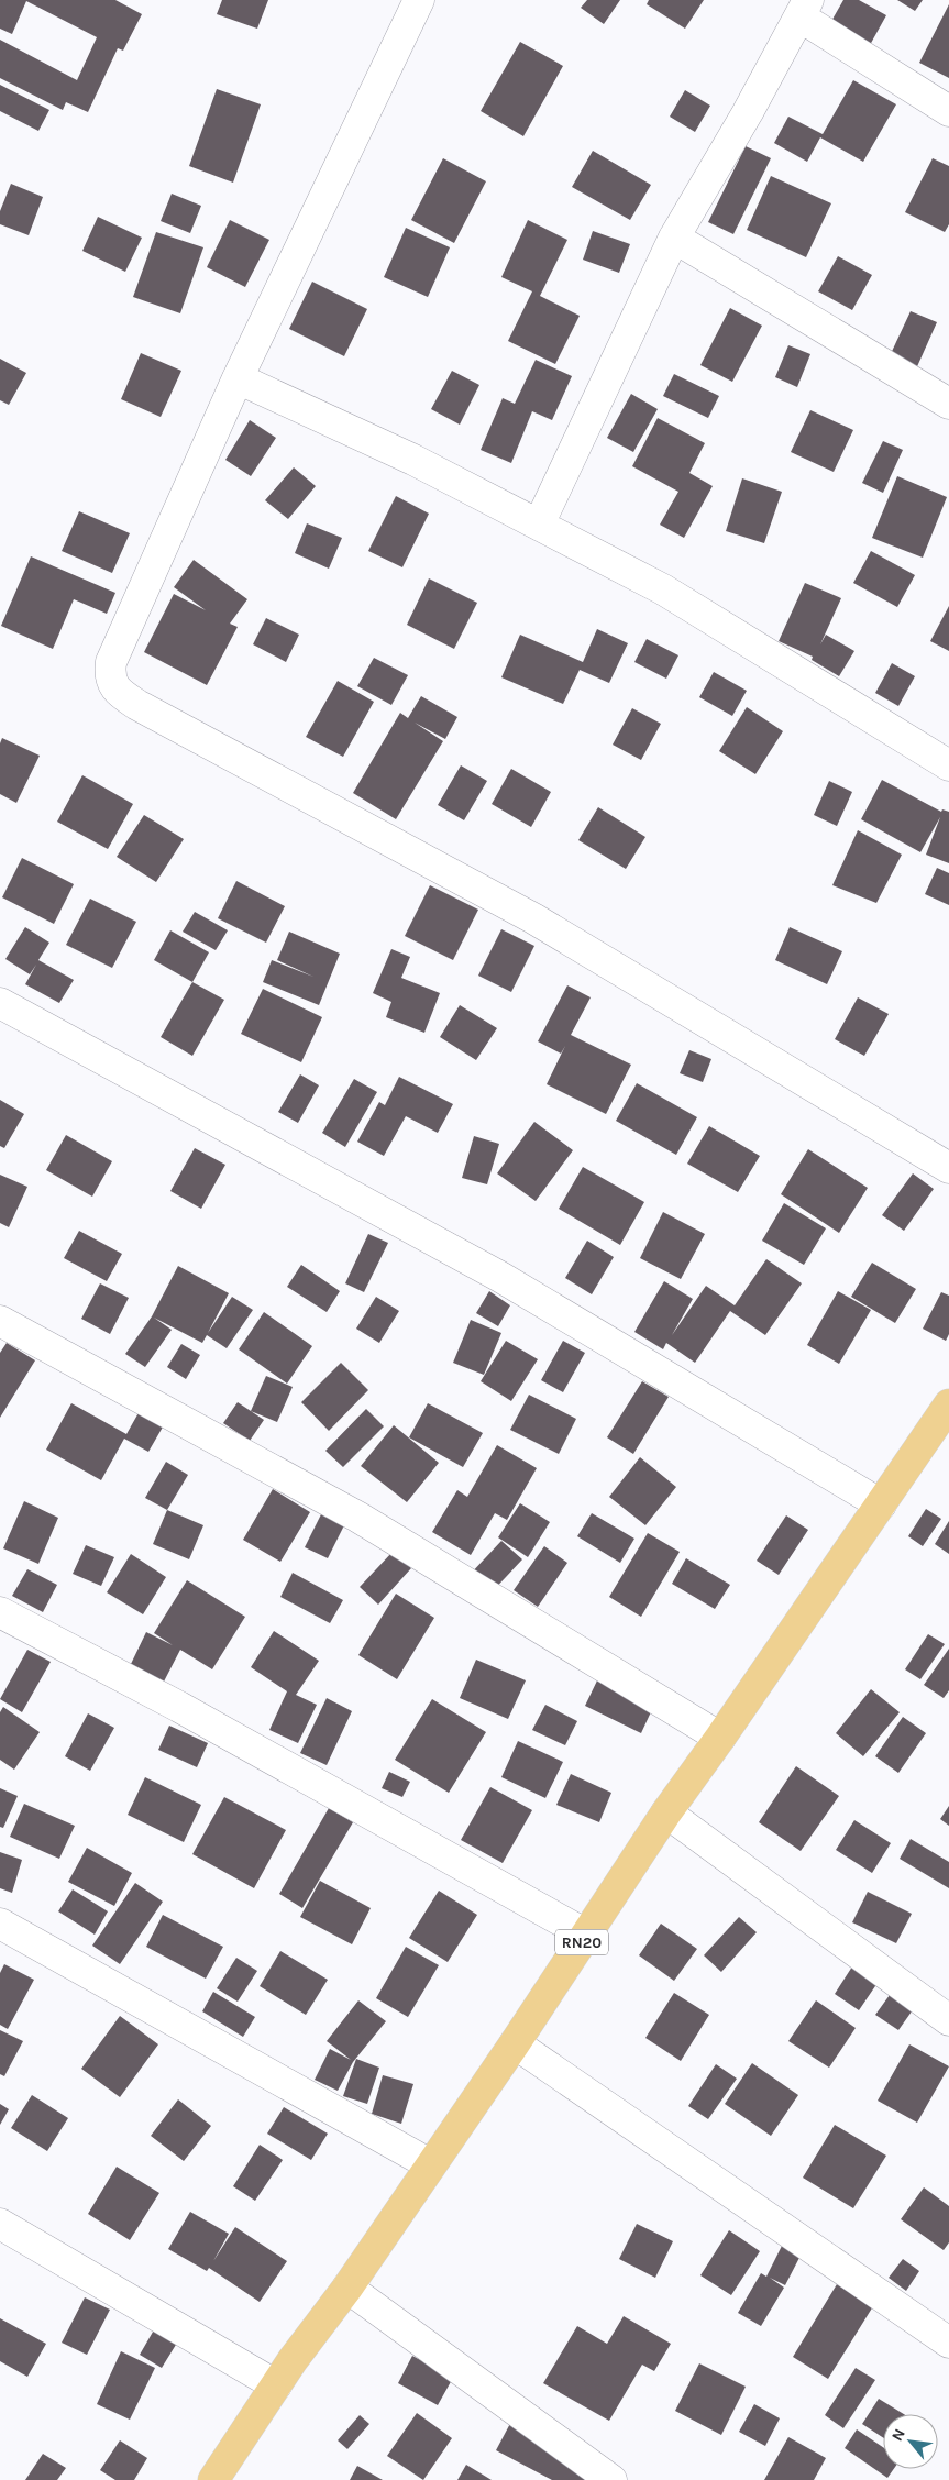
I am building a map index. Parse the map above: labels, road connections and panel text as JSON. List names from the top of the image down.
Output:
{
  "streets": {
    "main road": ["RN20"]
  },
  "north": "top left"
}
